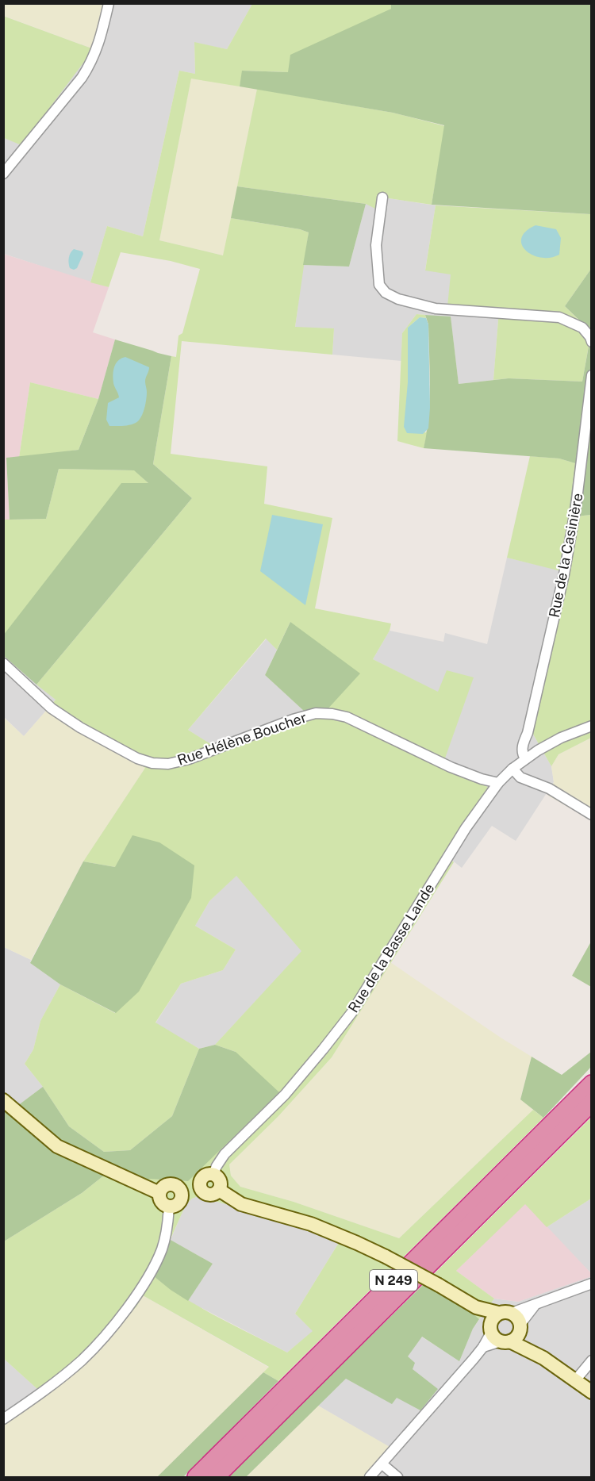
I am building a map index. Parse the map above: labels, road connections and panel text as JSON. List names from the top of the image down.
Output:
{
  "streets": {
    "highway": ["N 249"],
    "street": ["Rue de la Casinière", "Rue Hélène Boucher", "Rue de la Basse Lande"]
  },
  "crossings": [
    ["Rue de la Casinière", "Rue de la Basse Lande"],
    ["Rue Hélène Boucher", "Rue de la Basse Lande"]
  ]
}
